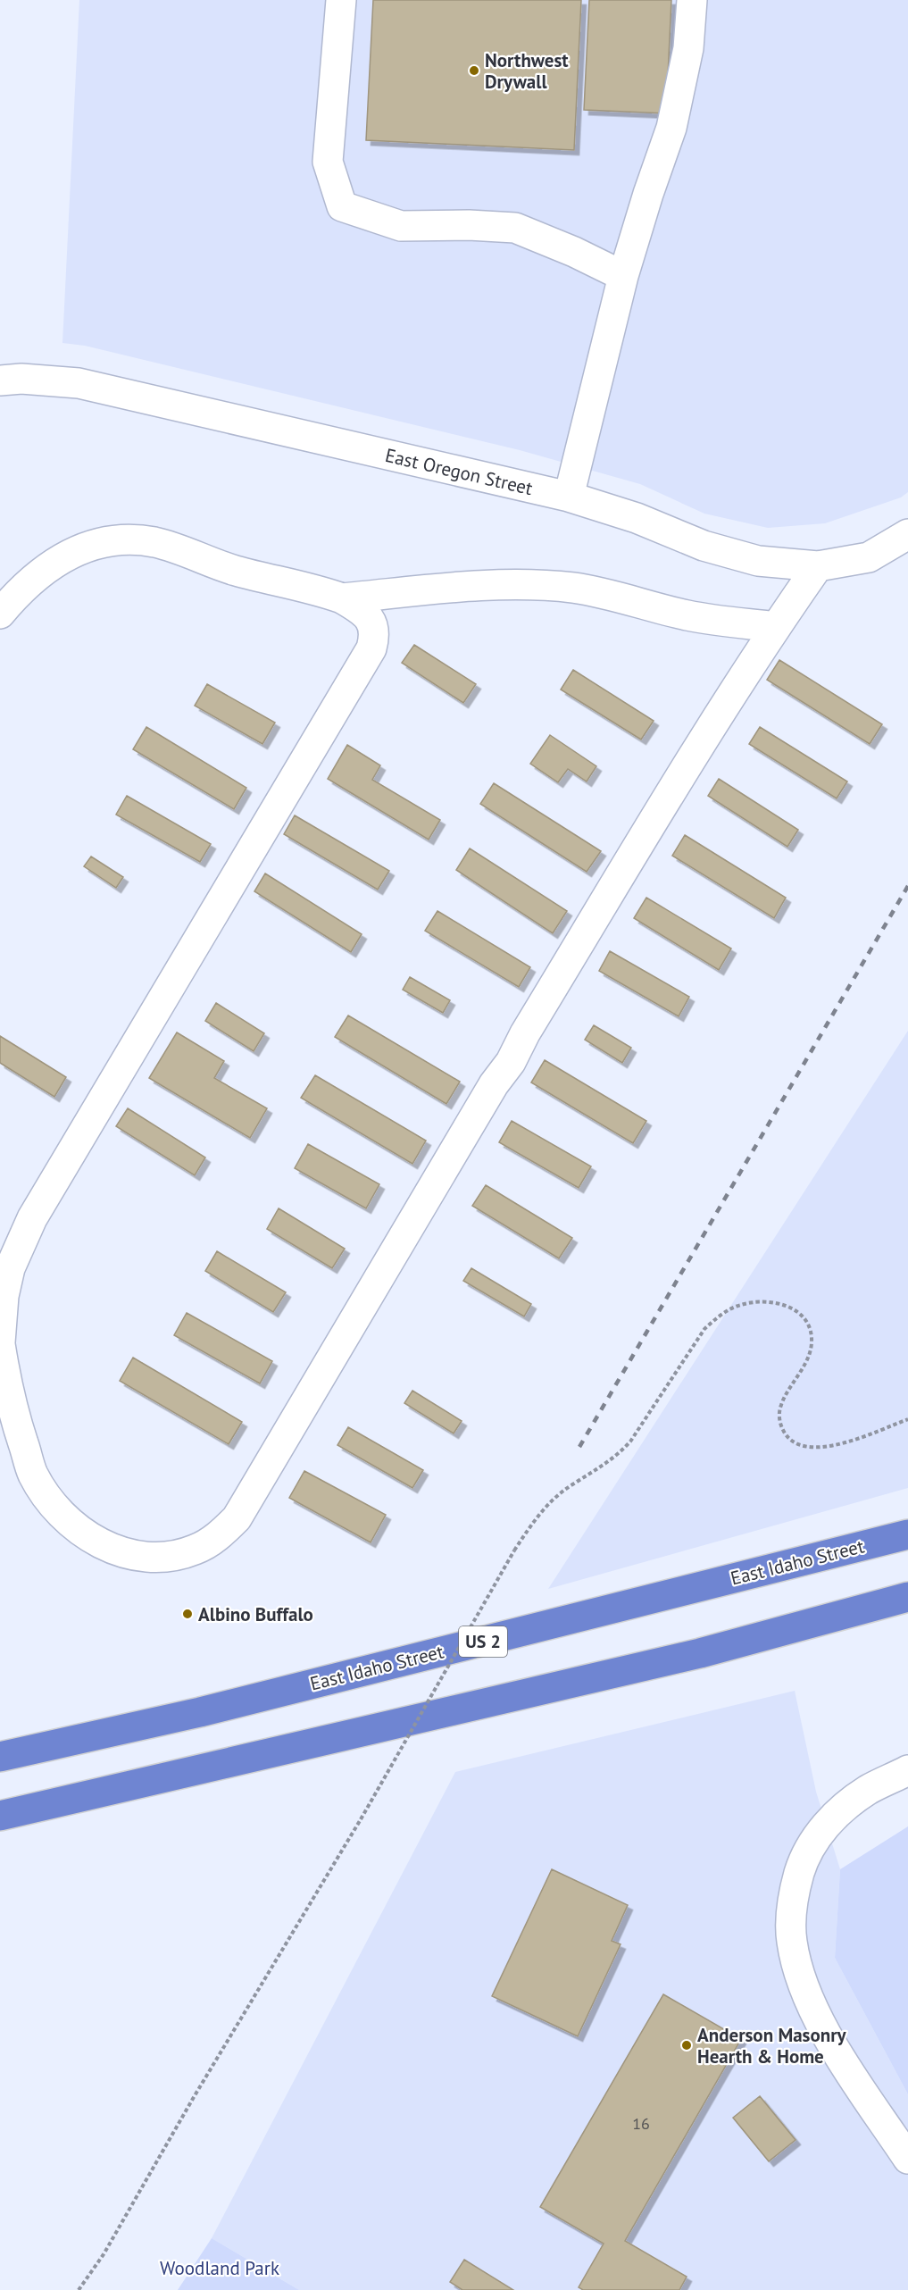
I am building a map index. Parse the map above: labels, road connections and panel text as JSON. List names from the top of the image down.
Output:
{
  "streets": {
    "highway": ["East Idaho Street", "US 2"],
    "street": ["East Oregon Street"]
  },
  "parks": ["Woodland Park"],
  "places": ["Northwest Drywall", "Albino Buffalo", "Anderson Masonry Hearth & Home"],
  "house_numbers": ["16"]
}
